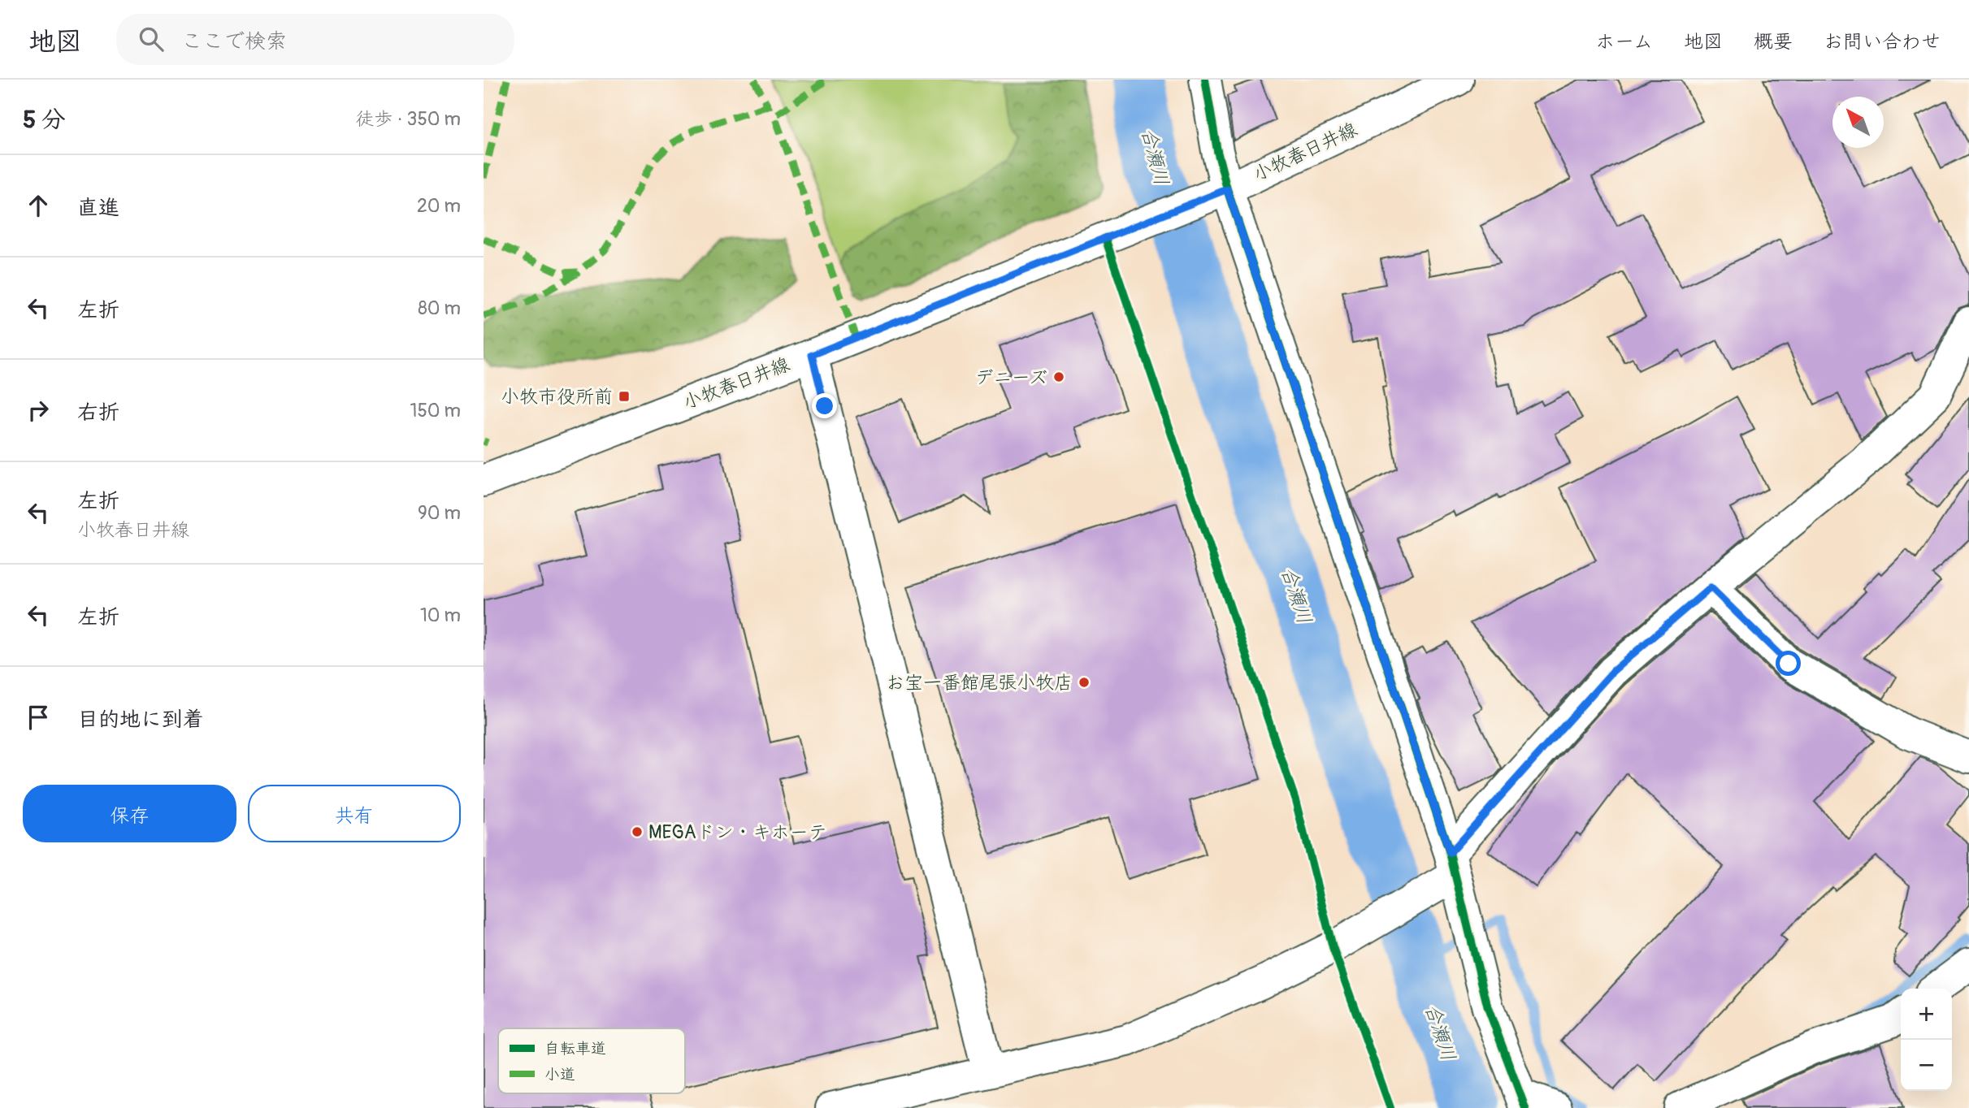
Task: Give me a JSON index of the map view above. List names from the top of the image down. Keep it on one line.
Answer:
{"streets":{"street":["小牧春日井線"]},"water":["合瀬川"],"places":{"other":["デニーズ","お宝一番館尾張小牧店","MEGAドン・キホーテ"],"transit":["小牧市役所前"]},"legend":["自転車道","小道"],"north":"top left","page":{"header":"地図","search":"ここで検索","nav":["ホーム","地図","概要","お問い合わせ"],"heading":["5 分","徒歩 · 350 m"],"list":[["直進","20 m"],["左折","80 m"],["右折","150 m"],["左折","小牧春日井線","90 m"],["左折","10 m"],"目的地に到着"],"buttons":["保存","共有"],"map_buttons":["+","−"]}}
